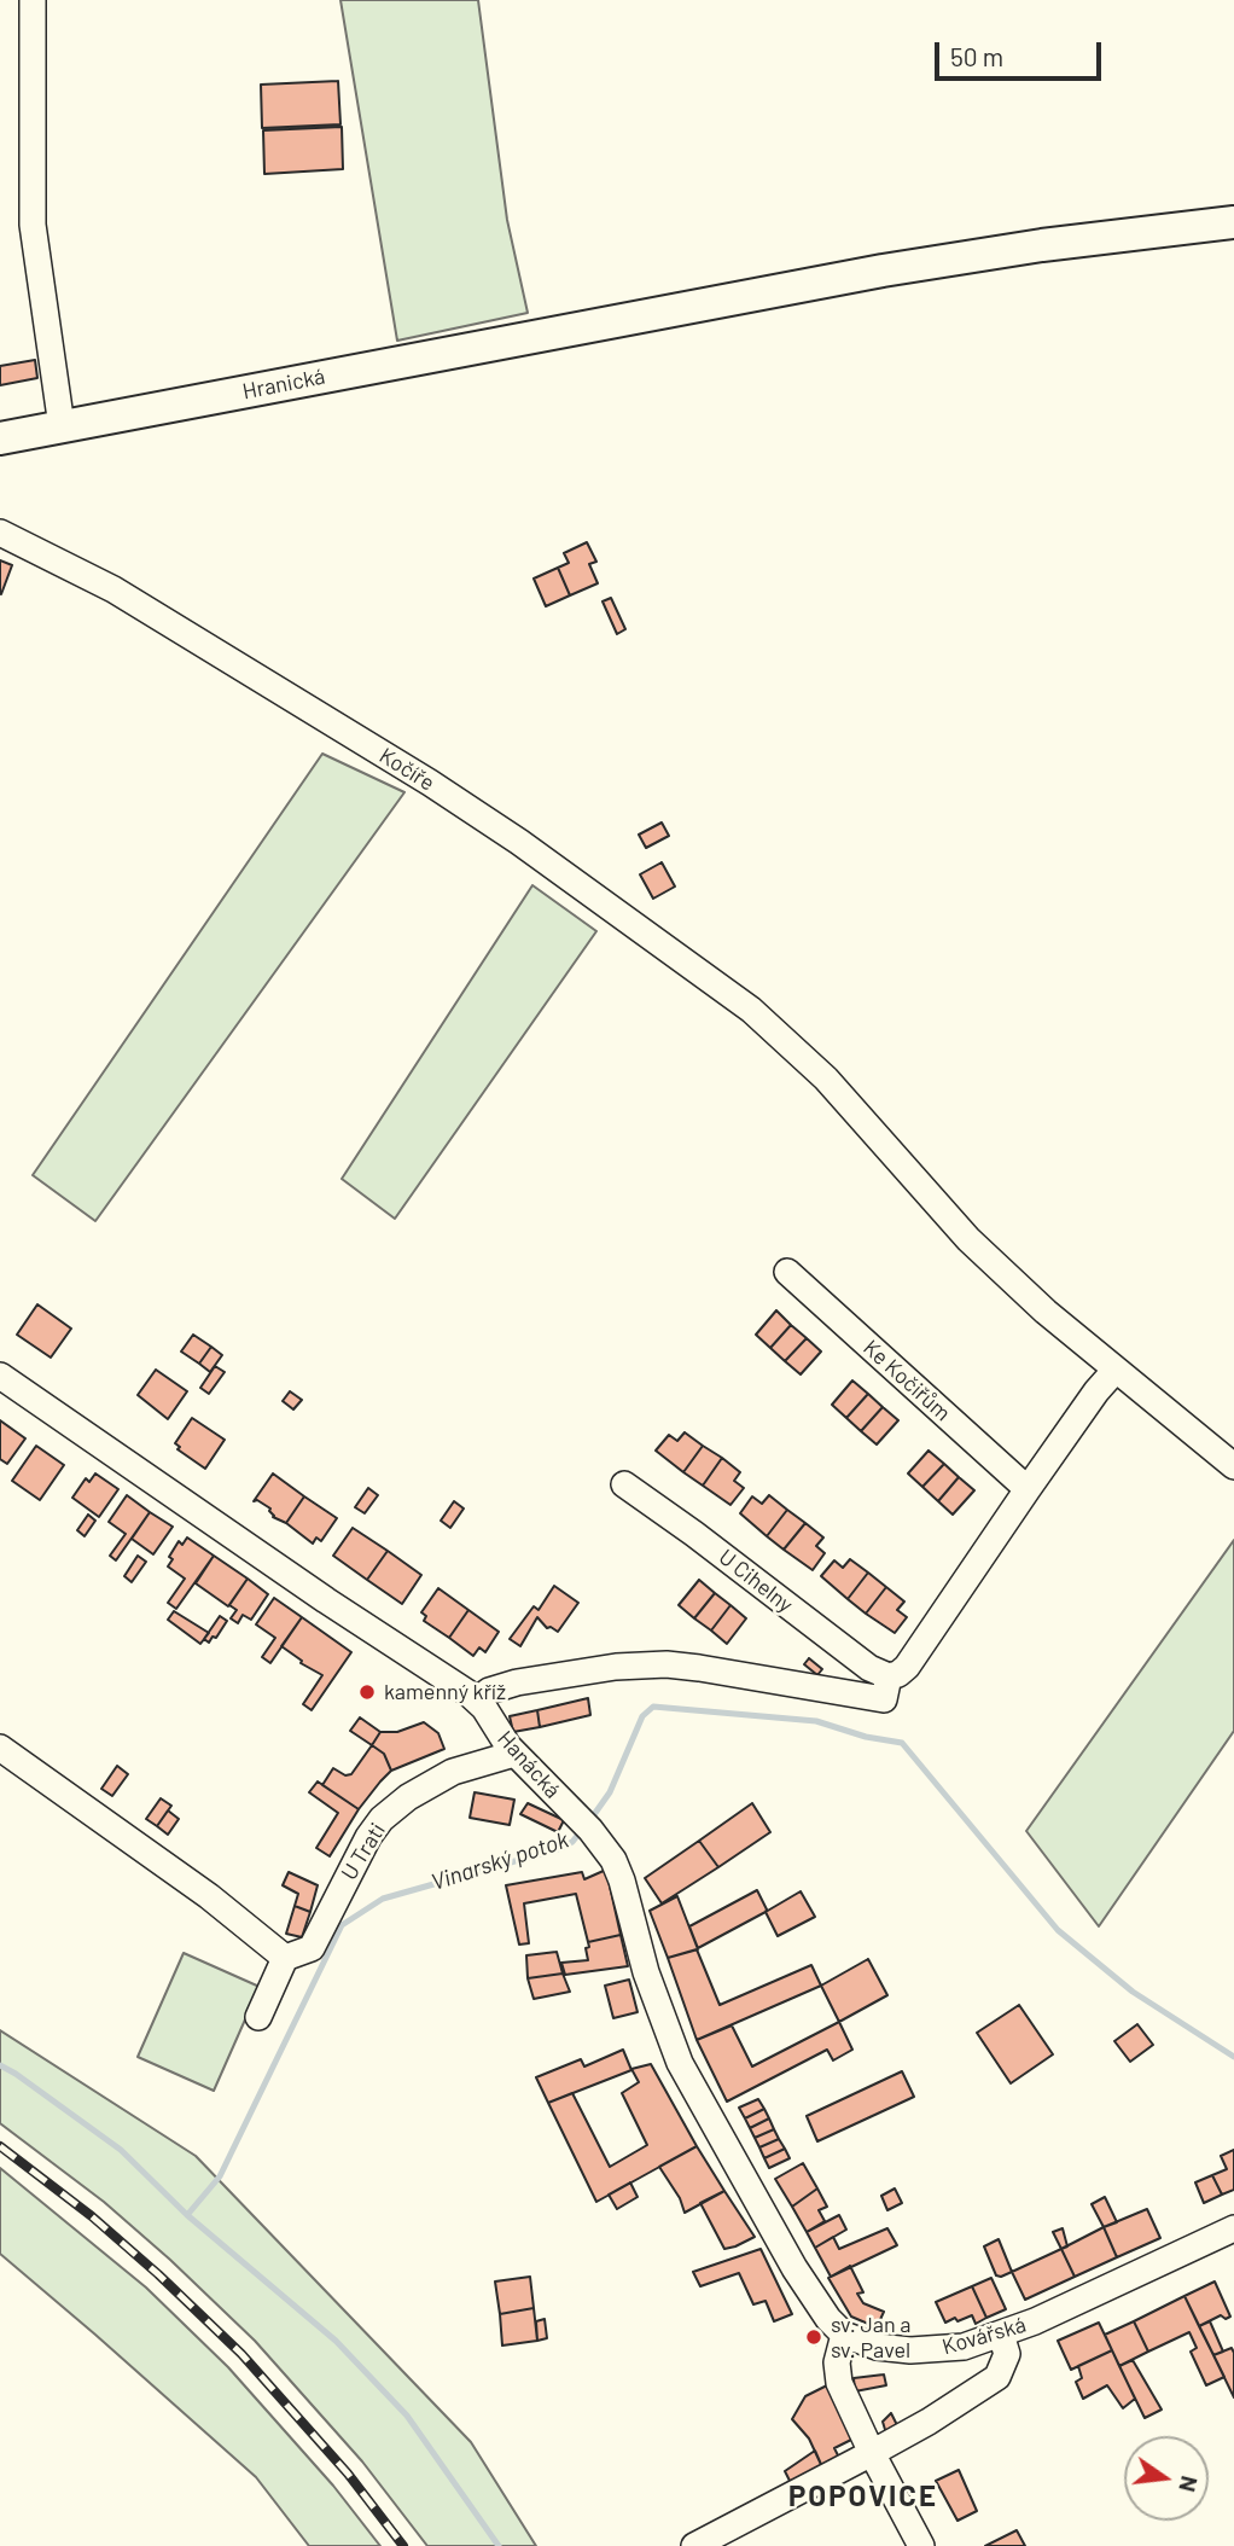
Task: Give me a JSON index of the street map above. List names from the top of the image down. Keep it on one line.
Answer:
{"streets":{"main road":["Hranická"],"street":["Kočíře","Ke Kočiřům","U Cihelny","Hanácká","U Trati","Kovářská"]},"crossings":[["Hanácká","U Trati"],["Hanácká","Kovářská"]],"districts":["POPOVICE"],"water":["Vinarský potok"],"places":["kamenný kříž","sv. Jan a sv. Pavel"],"scale_bar":"50 m","north":"right"}
